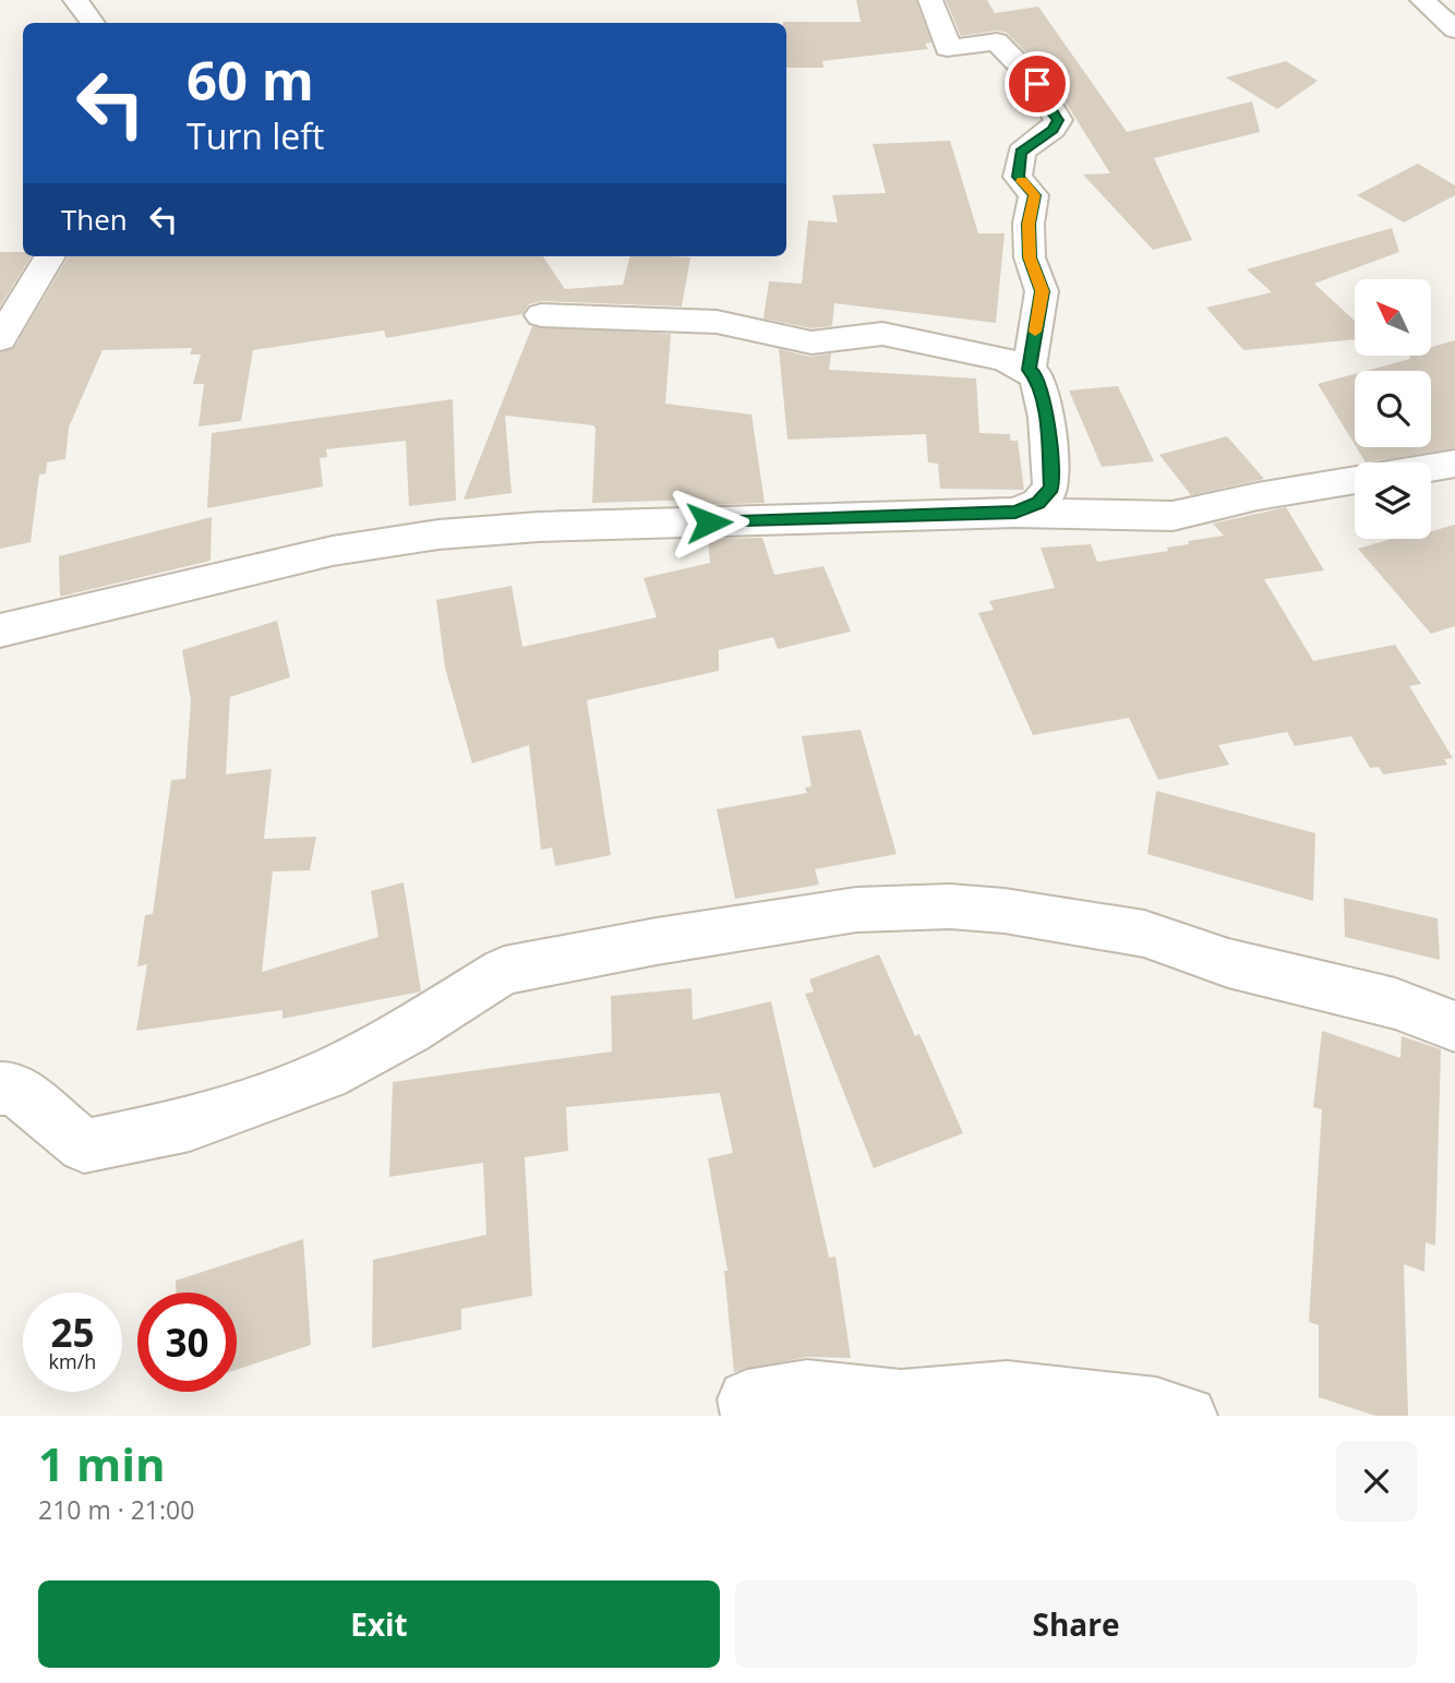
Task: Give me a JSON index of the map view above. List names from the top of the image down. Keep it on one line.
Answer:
{"north":"top left","page":{"turn":["60 m","Turn left"],"then":"Then","speed":"25 km/h","limit":"30","heading":["1 min","210 m · 21:00"],"buttons":["Exit","Share"]}}
